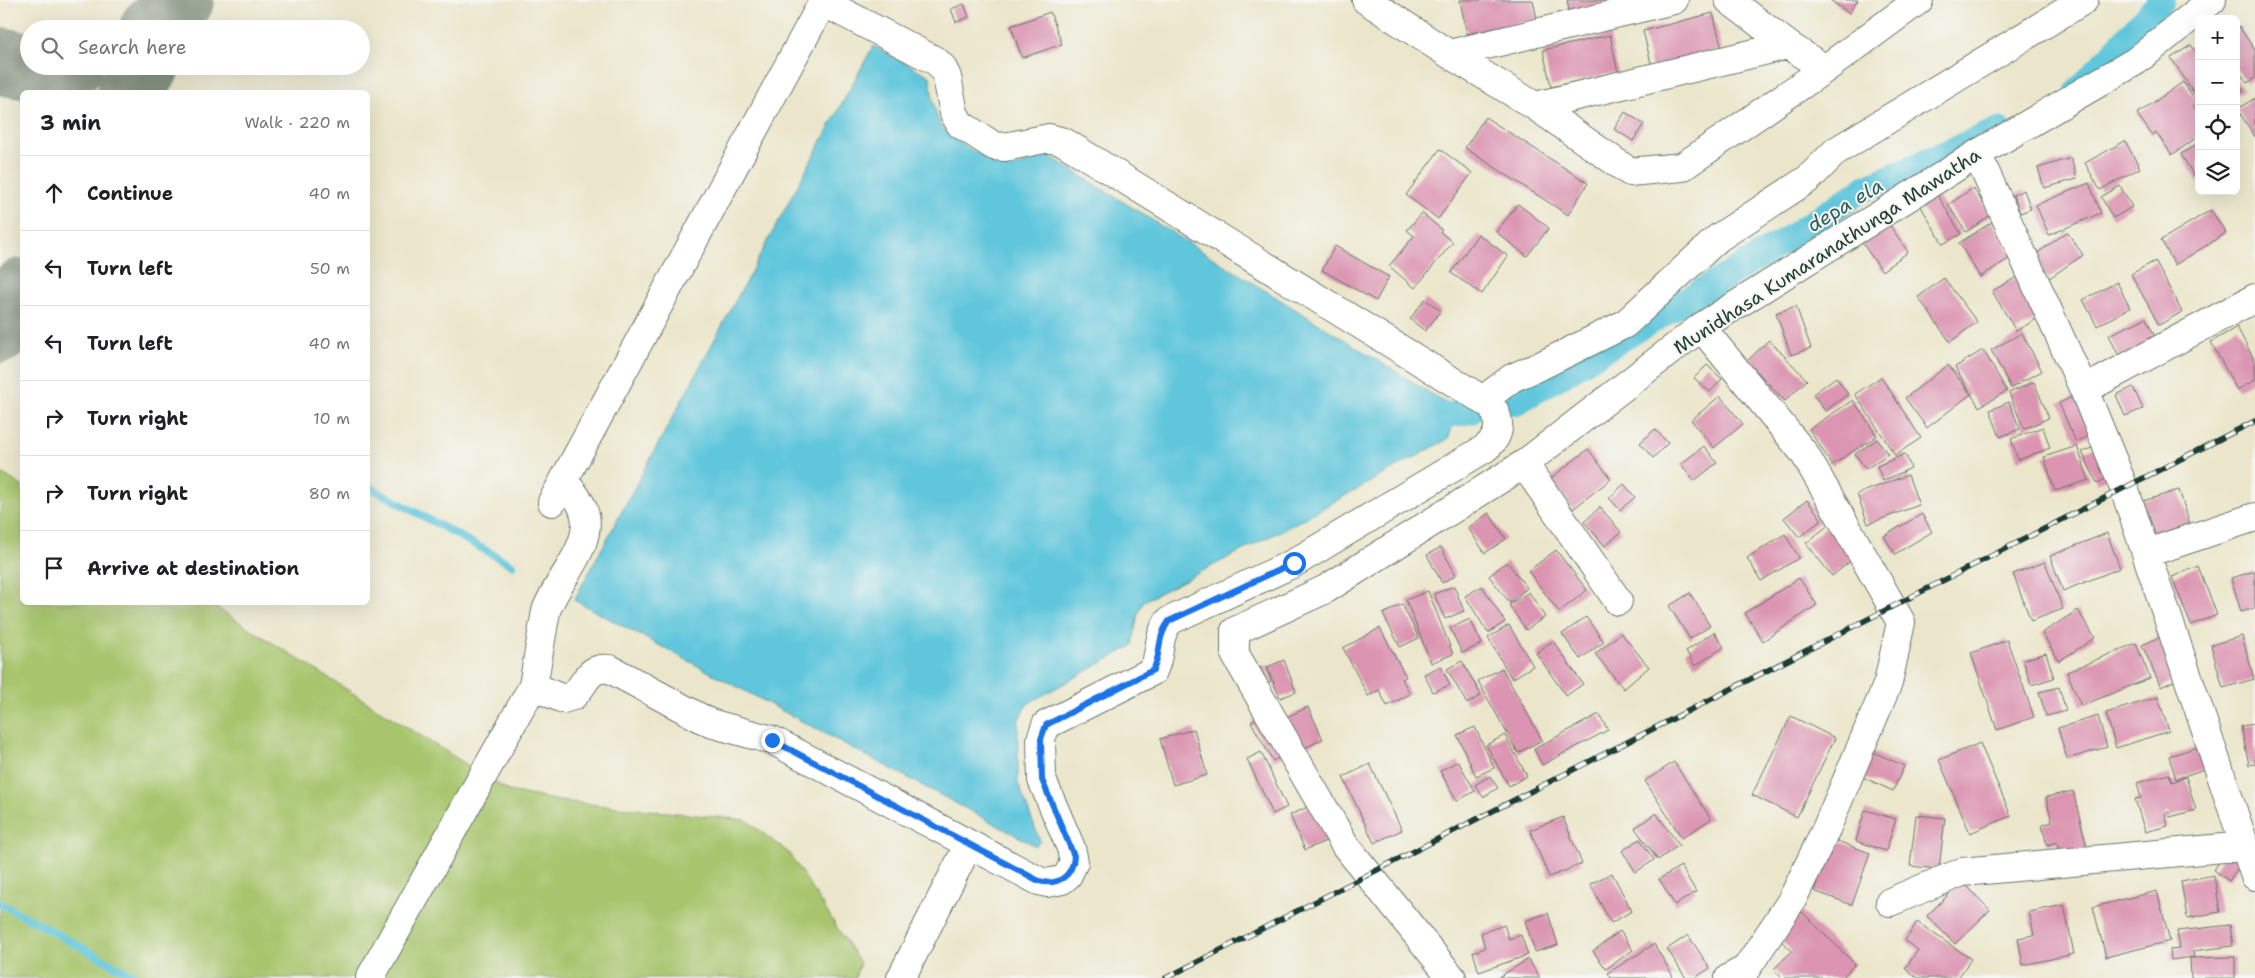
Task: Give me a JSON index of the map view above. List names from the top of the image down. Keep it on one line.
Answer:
{"streets":{"street":["Munidhasa Kumaranathunga Mawatha"]},"water":["depa ela"],"page":{"map_buttons":["+","−"],"search":"Search here","heading":["3 min","Walk · 220 m"],"list":[["Continue","40 m"],["Turn left","50 m"],["Turn left","40 m"],["Turn right","10 m"],["Turn right","80 m"],"Arrive at destination"]}}
